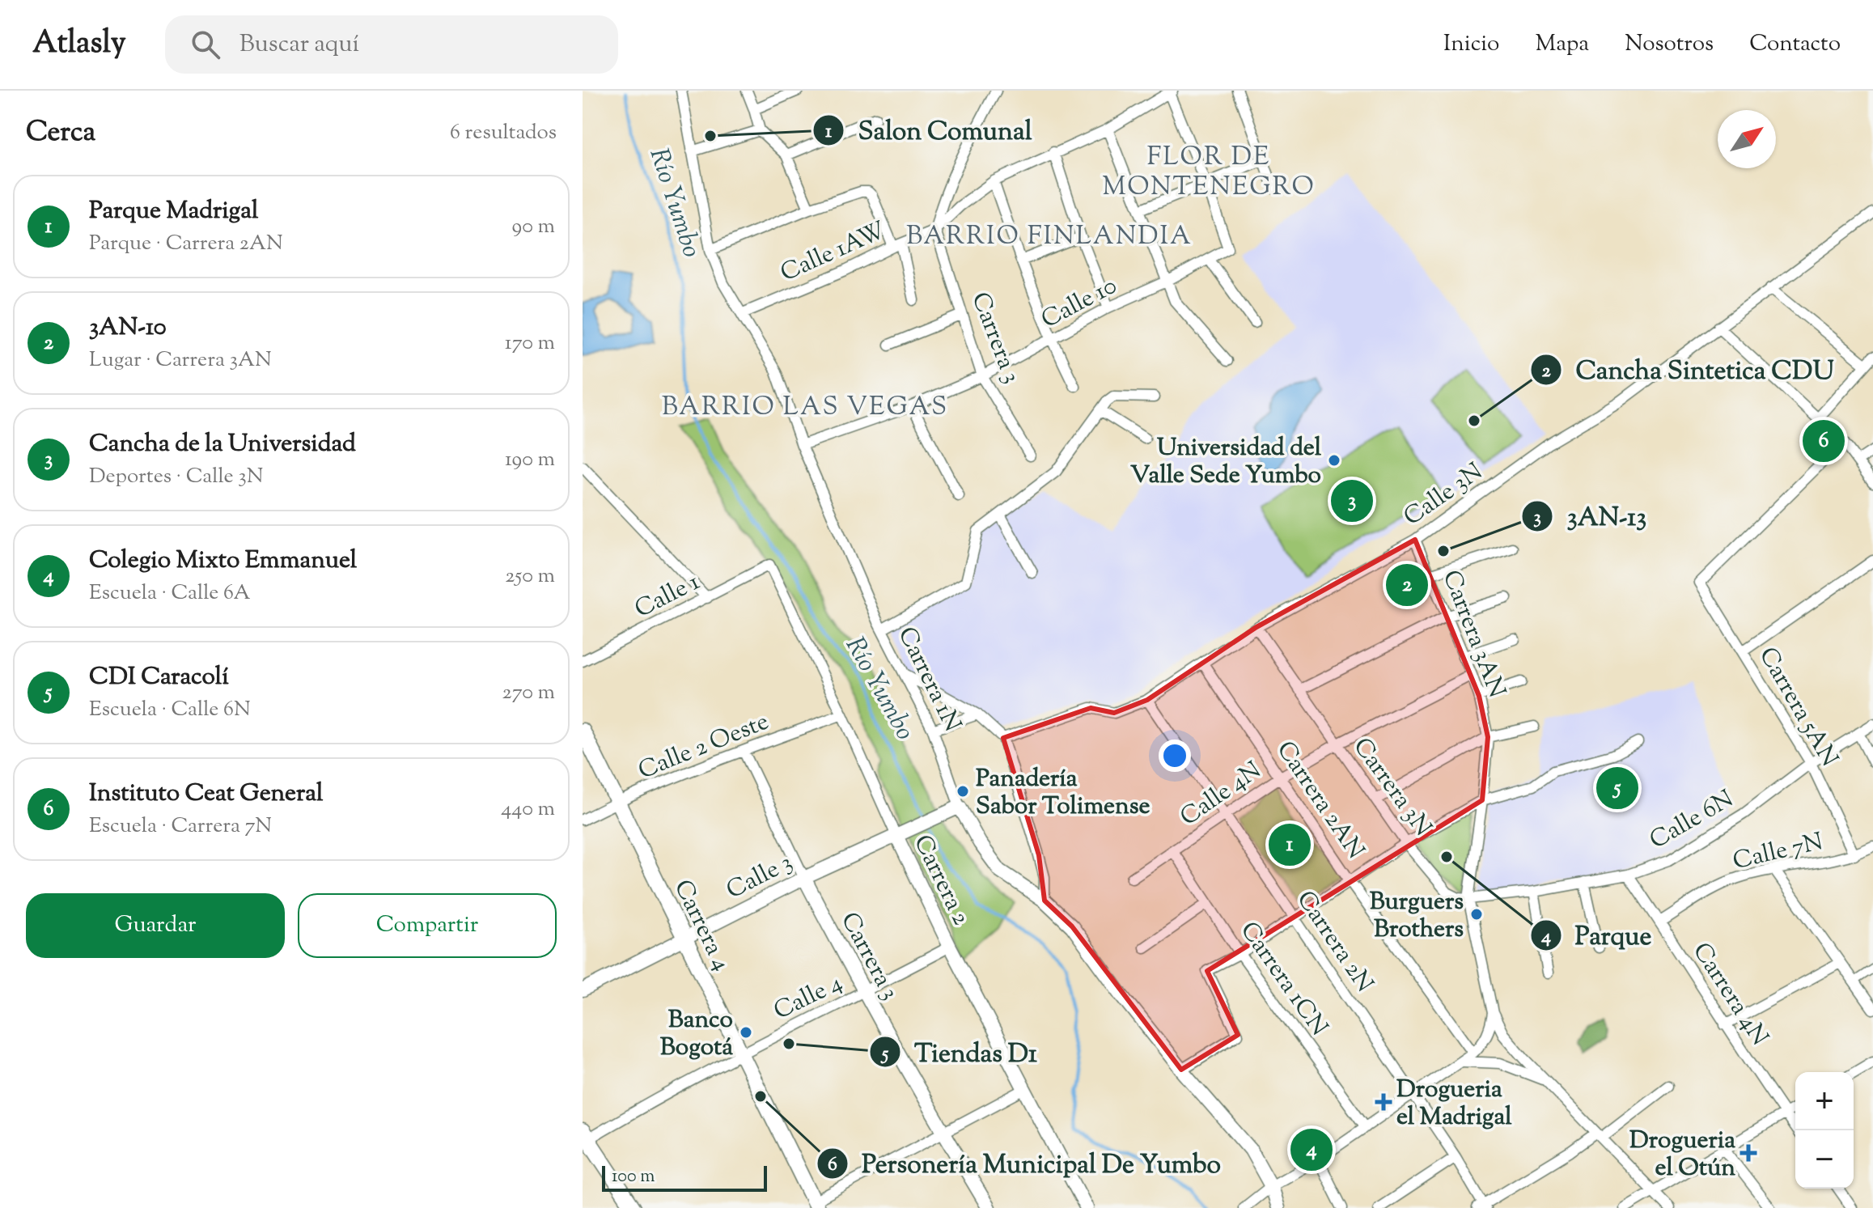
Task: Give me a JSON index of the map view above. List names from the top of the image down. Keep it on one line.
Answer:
{"streets":{"main road":["Carrera 4"],"street":["Calle 1AW","Calle 10","Carrera 3","Calle 3N","Calle 1","Carrera 3AN","Carrera 1N","Carrera 5AN","Calle 2 Oeste","Carrera 3N","Calle 4N","Carrera 2AN","Calle 6N","Calle 7N","Calle 3","Carrera 2","Carrera 2N","Carrera 1CN","Carrera 4N","Calle 4"]},"crossings":[["Calle 1AW","Carrera 3"],["Calle 1AW","Carrera 1N"],["Calle 10","Carrera 3"],["Calle 10","Carrera 1N"],["Carrera 3","Calle 2 Oeste"],["Carrera 3","Calle 3"],["Carrera 3","Calle 4"],["Calle 3N","Carrera 3AN"],["Calle 3N","Carrera 3N"],["Calle 3N","Carrera 2AN"],["Calle 3N","Carrera 2N"],["Calle 1","Carrera 2"],["Carrera 3AN","Carrera 3N"],["Carrera 3AN","Calle 4N"],["Carrera 3AN","Calle 6N"],["Carrera 1N","Calle 3"],["Carrera 5AN","Calle 6N"],["Carrera 5AN","Calle 7N"],["Calle 2 Oeste","Carrera 2"],["Calle 2 Oeste","Carrera 4"],["Carrera 3N","Calle 4N"],["Carrera 3N","Calle 6N"],["Calle 4N","Carrera 2AN"],["Calle 4N","Carrera 2N"],["Calle 4N","Carrera 1CN"],["Calle 6N","Carrera 4N"],["Calle 7N","Carrera 4N"],["Calle 3","Carrera 2"],["Calle 3","Carrera 4"],["Carrera 2","Calle 4"],["Carrera 4","Calle 4"]],"districts":["FLOR DE MONTENEGRO","BARRIO FINLANDIA","BARRIO LAS VEGAS"],"water":["Río Yumbo"],"places":{"other":["Salon Comunal","Cancha Sintetica CDU","Universidad del Valle Sede Yumbo","3AN-13","Panadería Sabor Tolimense","Parque","Burguers Brothers","Banco Bogotá","Tiendas D1","Personería Municipal De Yumbo"],"health":["Drogueria el Madrigal","Drogueria el Otún"]},"scale_bar":"100 m","north":"top right","page":{"header":"Atlasly","search":"Buscar aquí","nav":["Inicio","Mapa","Nosotros","Contacto"],"heading":["Cerca","6 resultados"],"list":[{"mark":"1","name":"Parque Madrigal","note":"Parque · Carrera 2AN","value":"90 m"},{"mark":"2","name":"3AN-10","note":"Lugar · Carrera 3AN","value":"170 m"},{"mark":"3","name":"Cancha de la Universidad","note":"Deportes · Calle 3N","value":"190 m"},{"mark":"4","name":"Colegio Mixto Emmanuel","note":"Escuela · Calle 6A","value":"250 m"},{"mark":"5","name":"CDI Caracolí","note":"Escuela · Calle 6N","value":"270 m"},{"mark":"6","name":"Instituto Ceat General","note":"Escuela · Carrera 7N","value":"440 m"}],"pins":["6","3","2","5","1","4"],"buttons":["Guardar","Compartir"],"map_buttons":["+","−"],"scale":"100 m"}}
